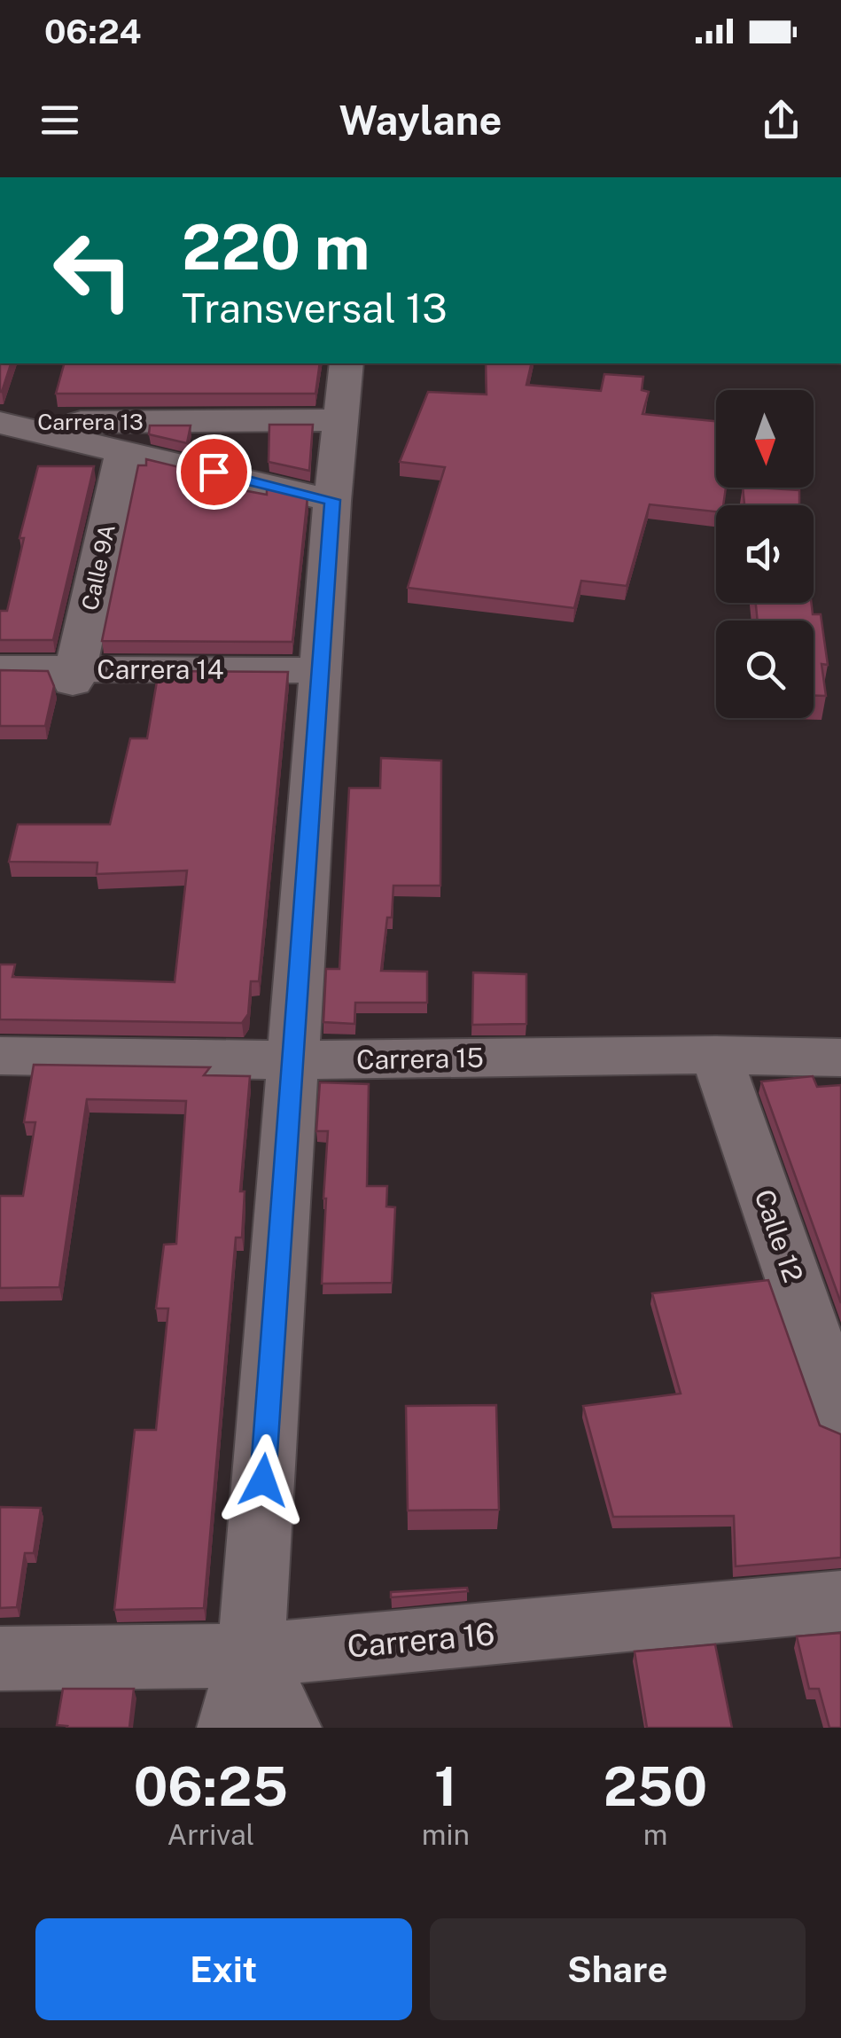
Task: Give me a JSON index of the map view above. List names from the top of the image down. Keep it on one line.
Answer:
{"streets":{"street":["Carrera 13","Calle 9A","Carrera 14","Carrera 15","Calle 12","Carrera 16"]},"crossings":[["Calle 9A","Carrera 14"],["Carrera 15","Calle 12"]],"north":"bottom","page":{"status":"06:24","header":"Waylane","turn":["220 m","Transversal 13"],"eta":["06:25","Arrival","1","min","250","m"],"buttons":["Exit","Share"]}}
